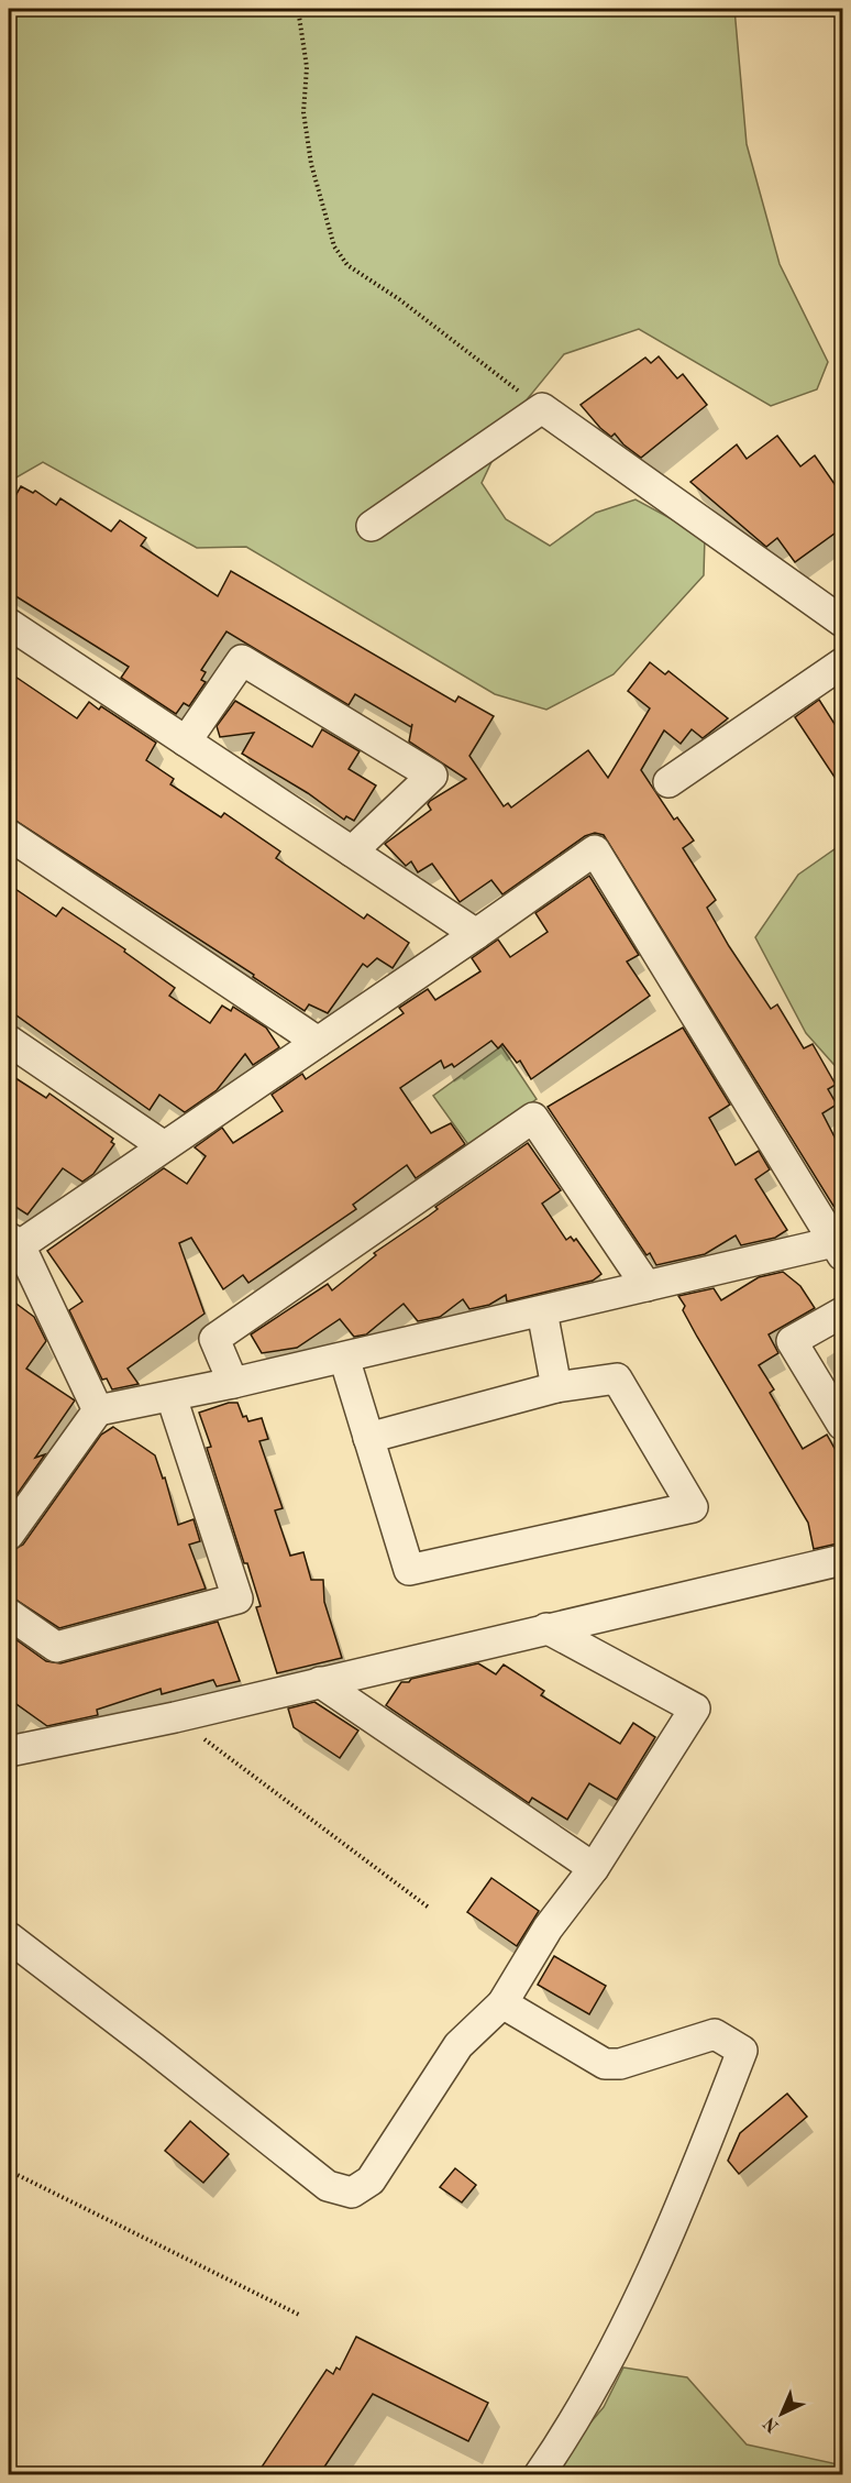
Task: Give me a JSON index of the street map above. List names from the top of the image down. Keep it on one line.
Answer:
{"north":"bottom left"}
